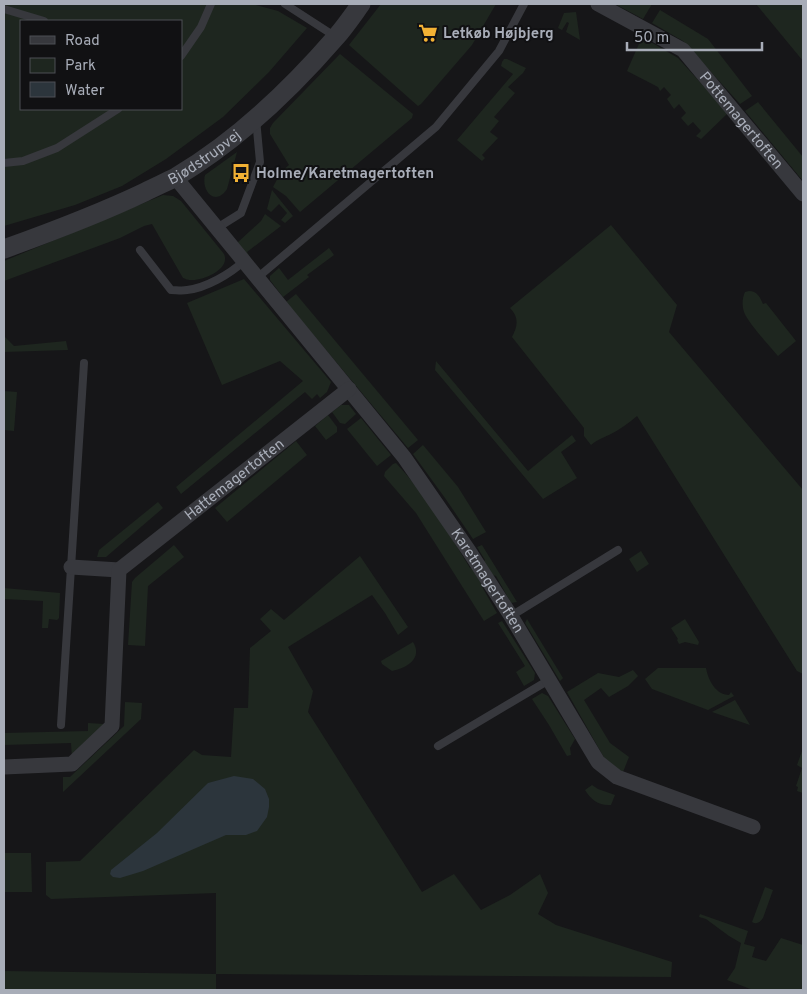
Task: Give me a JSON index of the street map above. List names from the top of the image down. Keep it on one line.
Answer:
{"streets":{"street":["Pottemagertoften","Bjødstrupvej","Hattemagertoften","Karetmagertoften"]},"crossings":[["Bjødstrupvej","Karetmagertoften"],["Hattemagertoften","Karetmagertoften"]],"places":{"supermarket":["Letkøb Højbjerg"],"bus stop":["Holme/Karetmagertoften"]},"legend":["Road","Park","Water"],"scale_bar":"50 m"}
